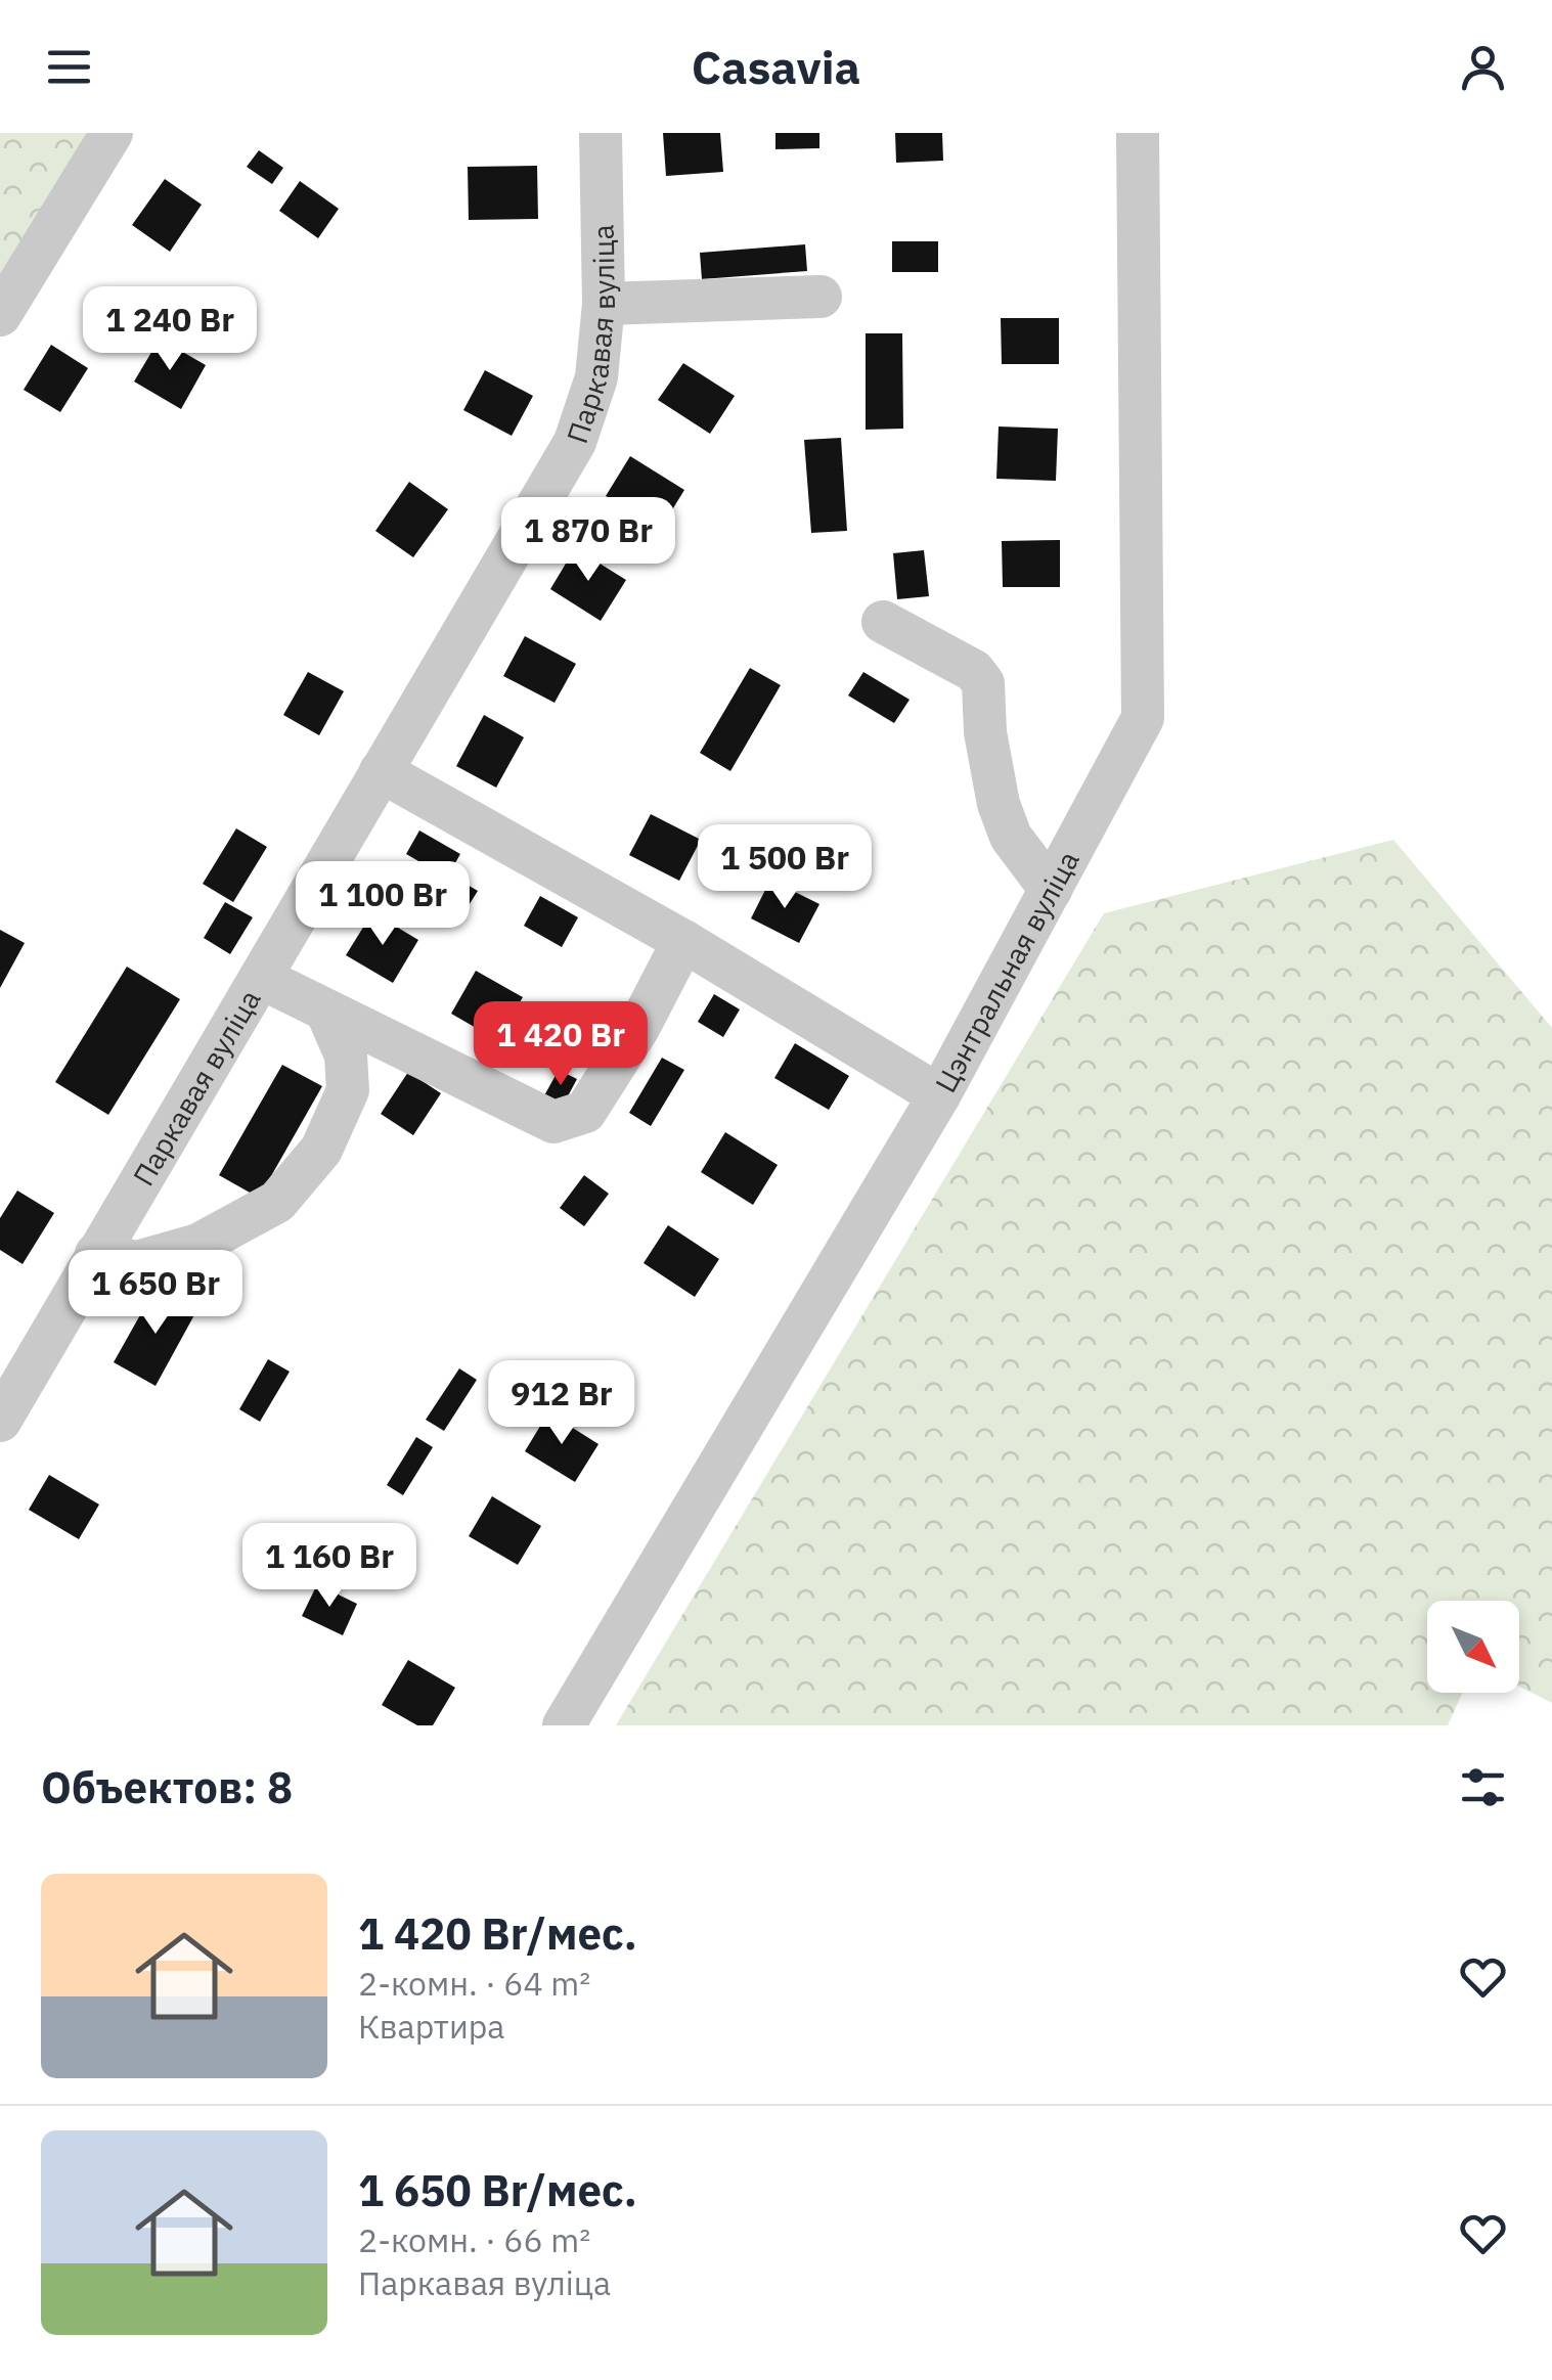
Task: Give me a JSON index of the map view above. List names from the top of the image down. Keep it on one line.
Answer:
{"streets":{"street":["Паркавая вуліца","Цэнтральная вуліца"]},"north":"bottom right","page":{"header":"Casavia","price":["1 240 Br","1 870 Br","1 500 Br","1 100 Br","1 420 Br","1 650 Br","912 Br","1 160 Br"],"heading":"Объектов: 8","list":[{"name":"1 420 Br/мес.","note":"2-комн. · 64 m² · Квартира"},{"name":"1 650 Br/мес.","note":"2-комн. · 66 m² · Паркавая вуліца"}]}}
